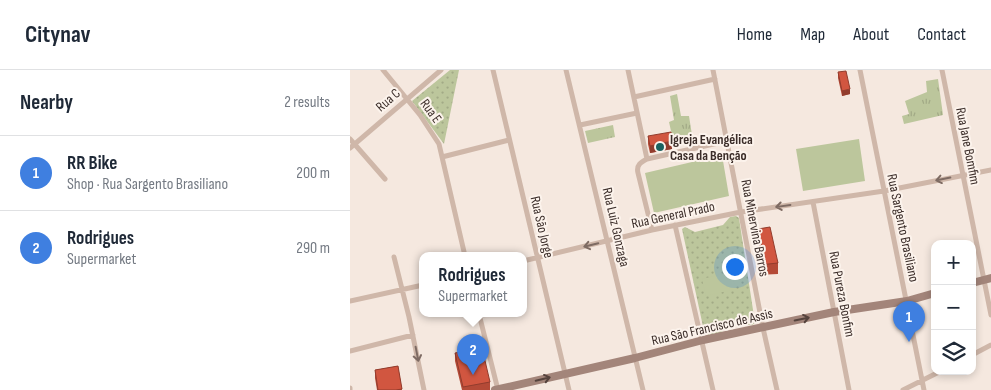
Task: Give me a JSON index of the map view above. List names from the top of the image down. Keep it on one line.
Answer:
{"streets":{"street":["Rua C","Rua E","Rua Jane Bomfim","Rua General Prado","Rua São Jorge","Rua Luiz Gonzaga","Rua Minervina Barros","Rua Sargento Brasiliano","Rua Pureza Bonfim","Rua São Francisco de Assis"]},"crossings":[["Rua C","Rua E"],["Rua Jane Bomfim","Rua General Prado"],["Rua General Prado","Rua São Jorge"],["Rua General Prado","Rua Luiz Gonzaga"],["Rua General Prado","Rua Minervina Barros"],["Rua General Prado","Rua Sargento Brasiliano"],["Rua General Prado","Rua Pureza Bonfim"],["Rua São Jorge","Rua São Francisco de Assis"],["Rua Luiz Gonzaga","Rua São Francisco de Assis"],["Rua Minervina Barros","Rua São Francisco de Assis"],["Rua Sargento Brasiliano","Rua São Francisco de Assis"],["Rua Pureza Bonfim","Rua São Francisco de Assis"]],"one_way":["Rua General Prado"],"places":["Igreja Evangélica Casa da Benção"],"page":{"header":"Citynav","nav":["Home","Map","About","Contact"],"heading":["Nearby","2 results"],"list":[{"mark":"1","name":"RR Bike","note":"Shop · Rua Sargento Brasiliano","value":"200 m"},{"mark":"2","name":"Rodrigues","note":"Supermarket","value":"290 m"}],"map_buttons":["+","−"],"popup":["Rodrigues","Supermarket"],"pins":["1","2"]}}
